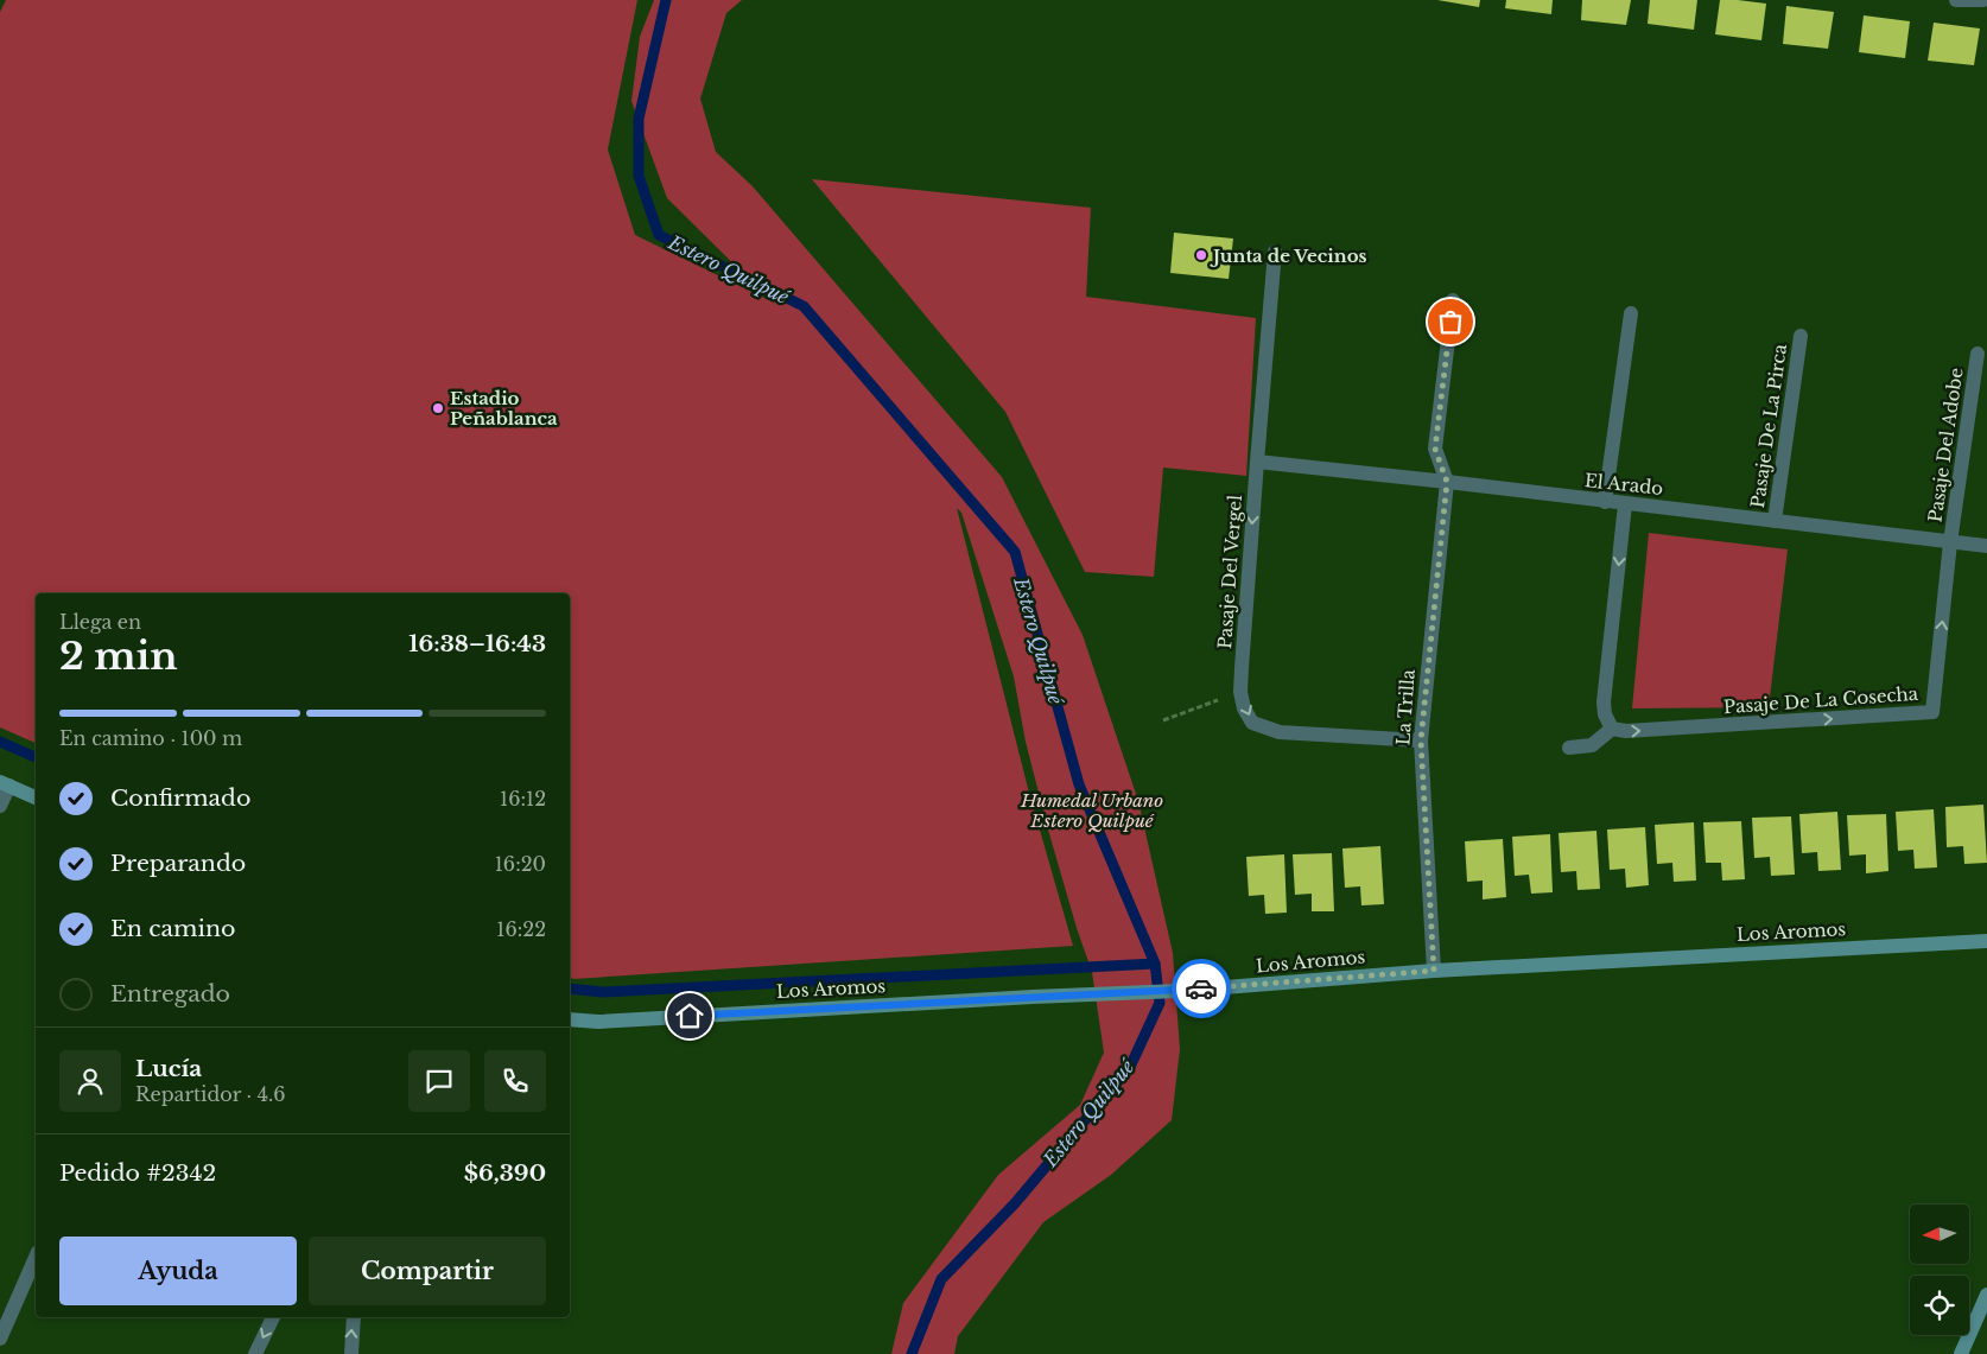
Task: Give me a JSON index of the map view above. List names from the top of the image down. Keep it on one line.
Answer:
{"streets":{"street":["Pasaje De La Pirca","Pasaje Del Adobe","El Arado","Pasaje Del Vergel","Pasaje De La Cosecha","La Trilla","Los Aromos"]},"crossings":[["Pasaje De La Pirca","El Arado"],["Pasaje Del Adobe","El Arado"],["Pasaje Del Adobe","Pasaje De La Cosecha"],["El Arado","Pasaje Del Vergel"],["El Arado","Pasaje De La Cosecha"],["El Arado","La Trilla"],["Pasaje Del Vergel","La Trilla"],["La Trilla","Los Aromos"]],"water":["Estero Quilpué"],"parks":["Humedal Urbano Estero Quilpué"],"places":["Junta de Vecinos","Estadio Peñablanca"],"north":"left","page":{"heading":["2 min","Llega en","16:38–16:43"],"panel":["Lucía","Repartidor · 4.6","Pedido #2342","$6,390"],"bar":"En camino · 100 m","list":[["Confirmado","16:12"],["Preparando","16:20"],["En camino","16:22"],"Entregado"],"buttons":["Ayuda","Compartir"]}}
